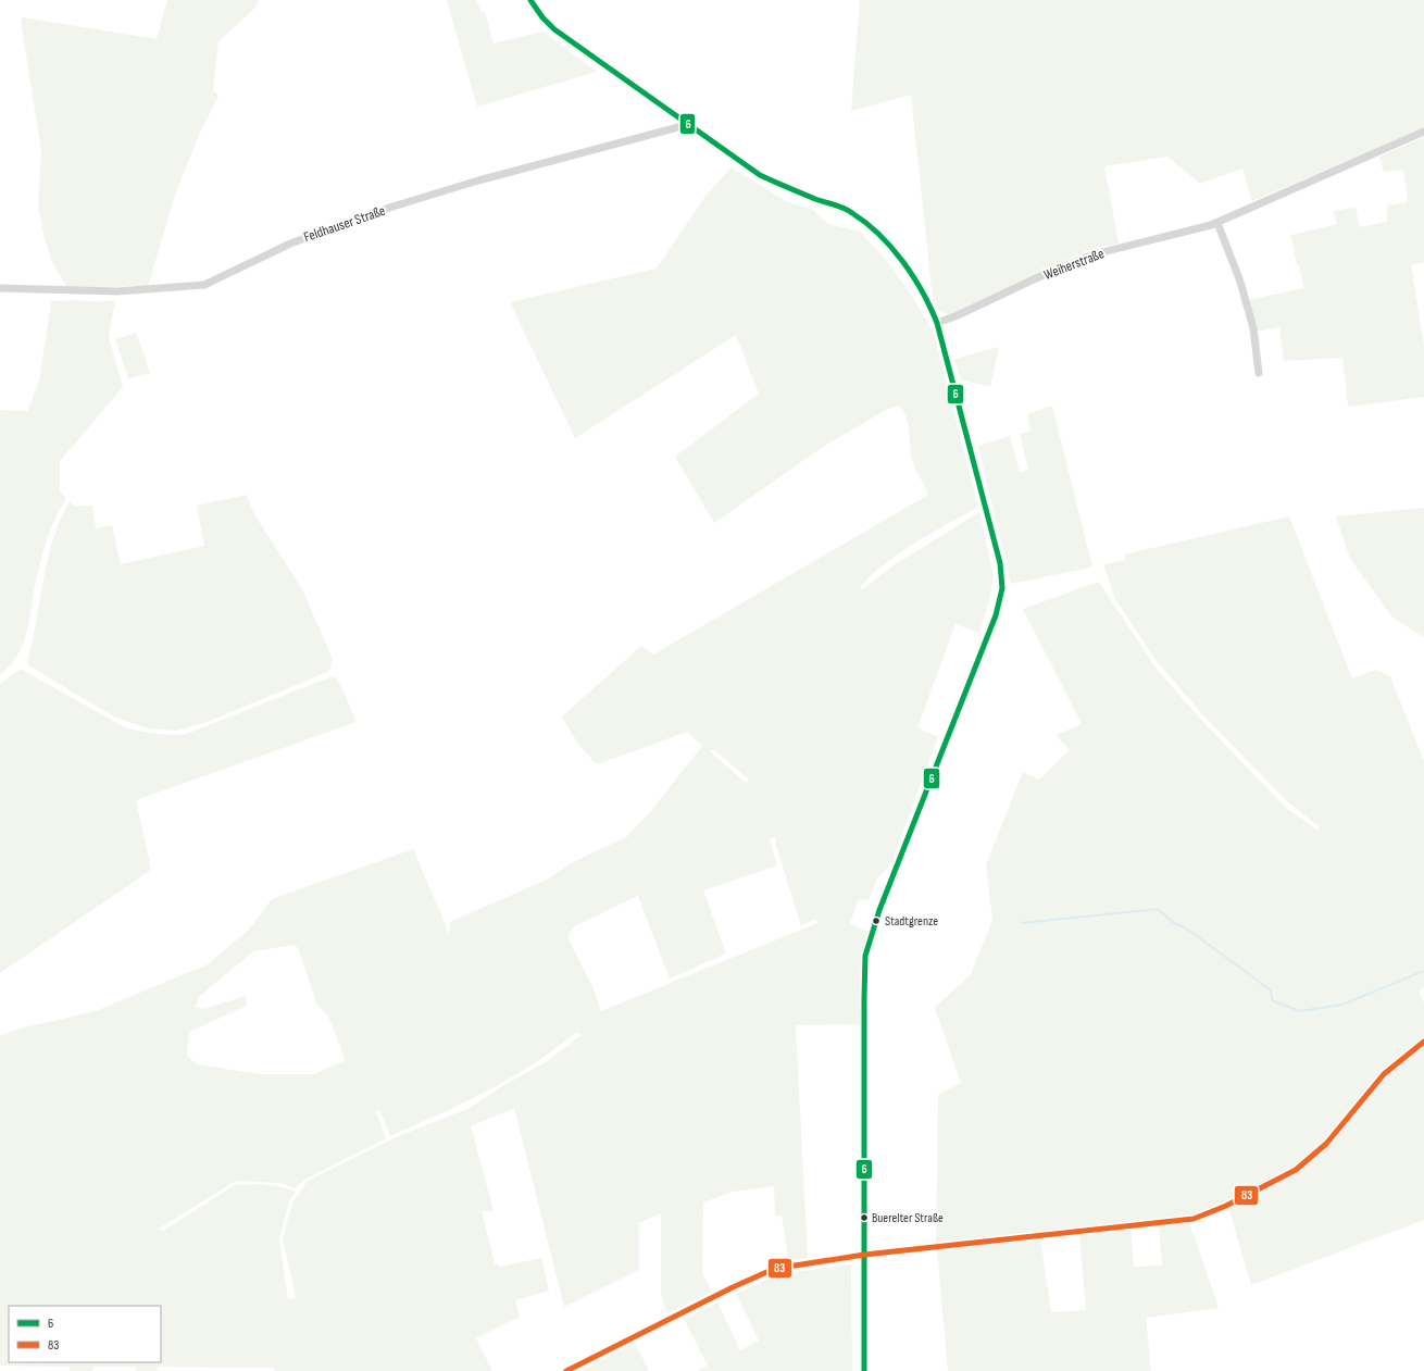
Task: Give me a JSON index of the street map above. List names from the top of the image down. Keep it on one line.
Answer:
{"streets":{"street":["Feldhauser Straße","Weiherstraße"]},"places":["Stadtgrenze","Buerelter Straße"],"lines":["transit line 6","transit line 83"],"legend":["6","83"]}
